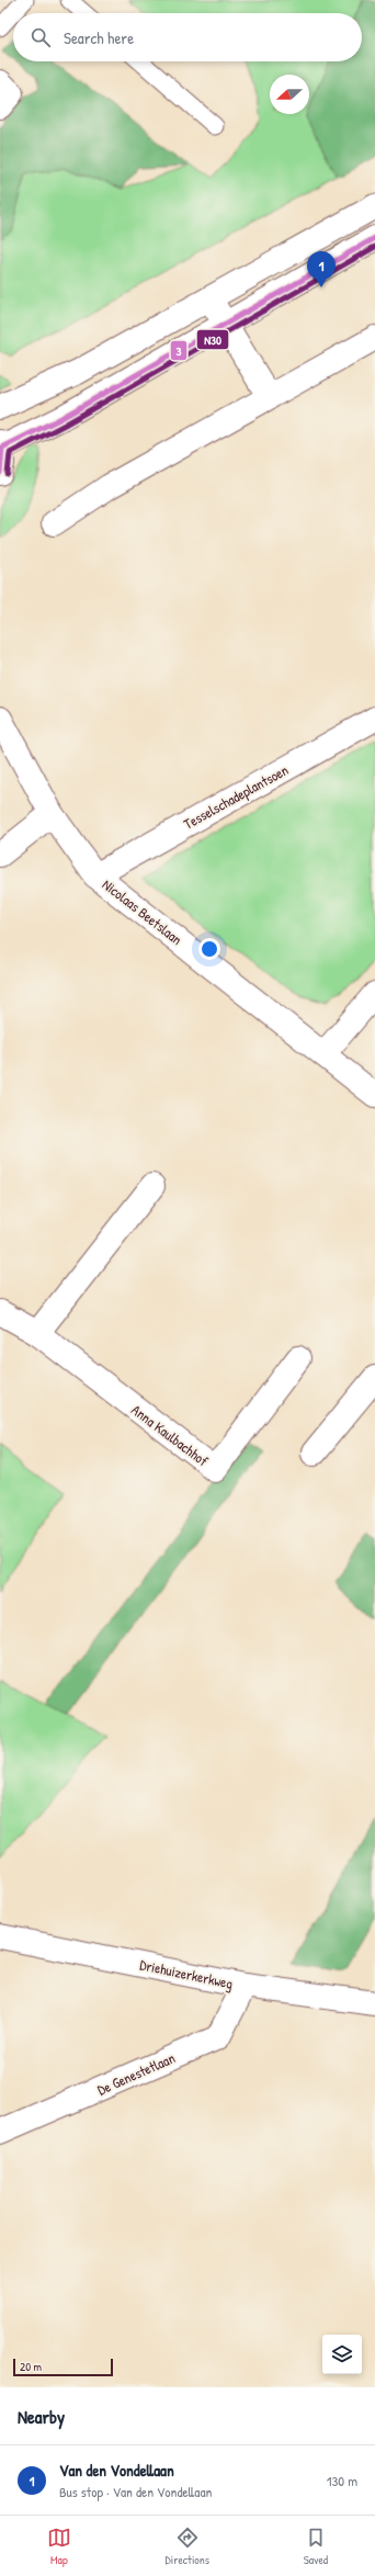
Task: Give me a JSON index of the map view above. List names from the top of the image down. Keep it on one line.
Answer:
{"streets":{"street":["Tesselschadeplantsoen","Nicolaas Beetslaan","Anna Kaulbachhof","Driehuizerkerkweg","De Genestetlaan"]},"crossings":[["Tesselschadeplantsoen","Nicolaas Beetslaan"],["Driehuizerkerkweg","De Genestetlaan"]],"lines":["transit line 3","transit line N30"],"scale_bar":"20 m","north":"left","page":{"search":"Search here","pins":"1","scale":"20 m","heading":"Nearby","list":[{"mark":"1","name":"Van den Vondellaan","note":"Bus stop · Van den Vondellaan","value":"130 m"}],"nav":["Map","Directions","Saved"]}}
